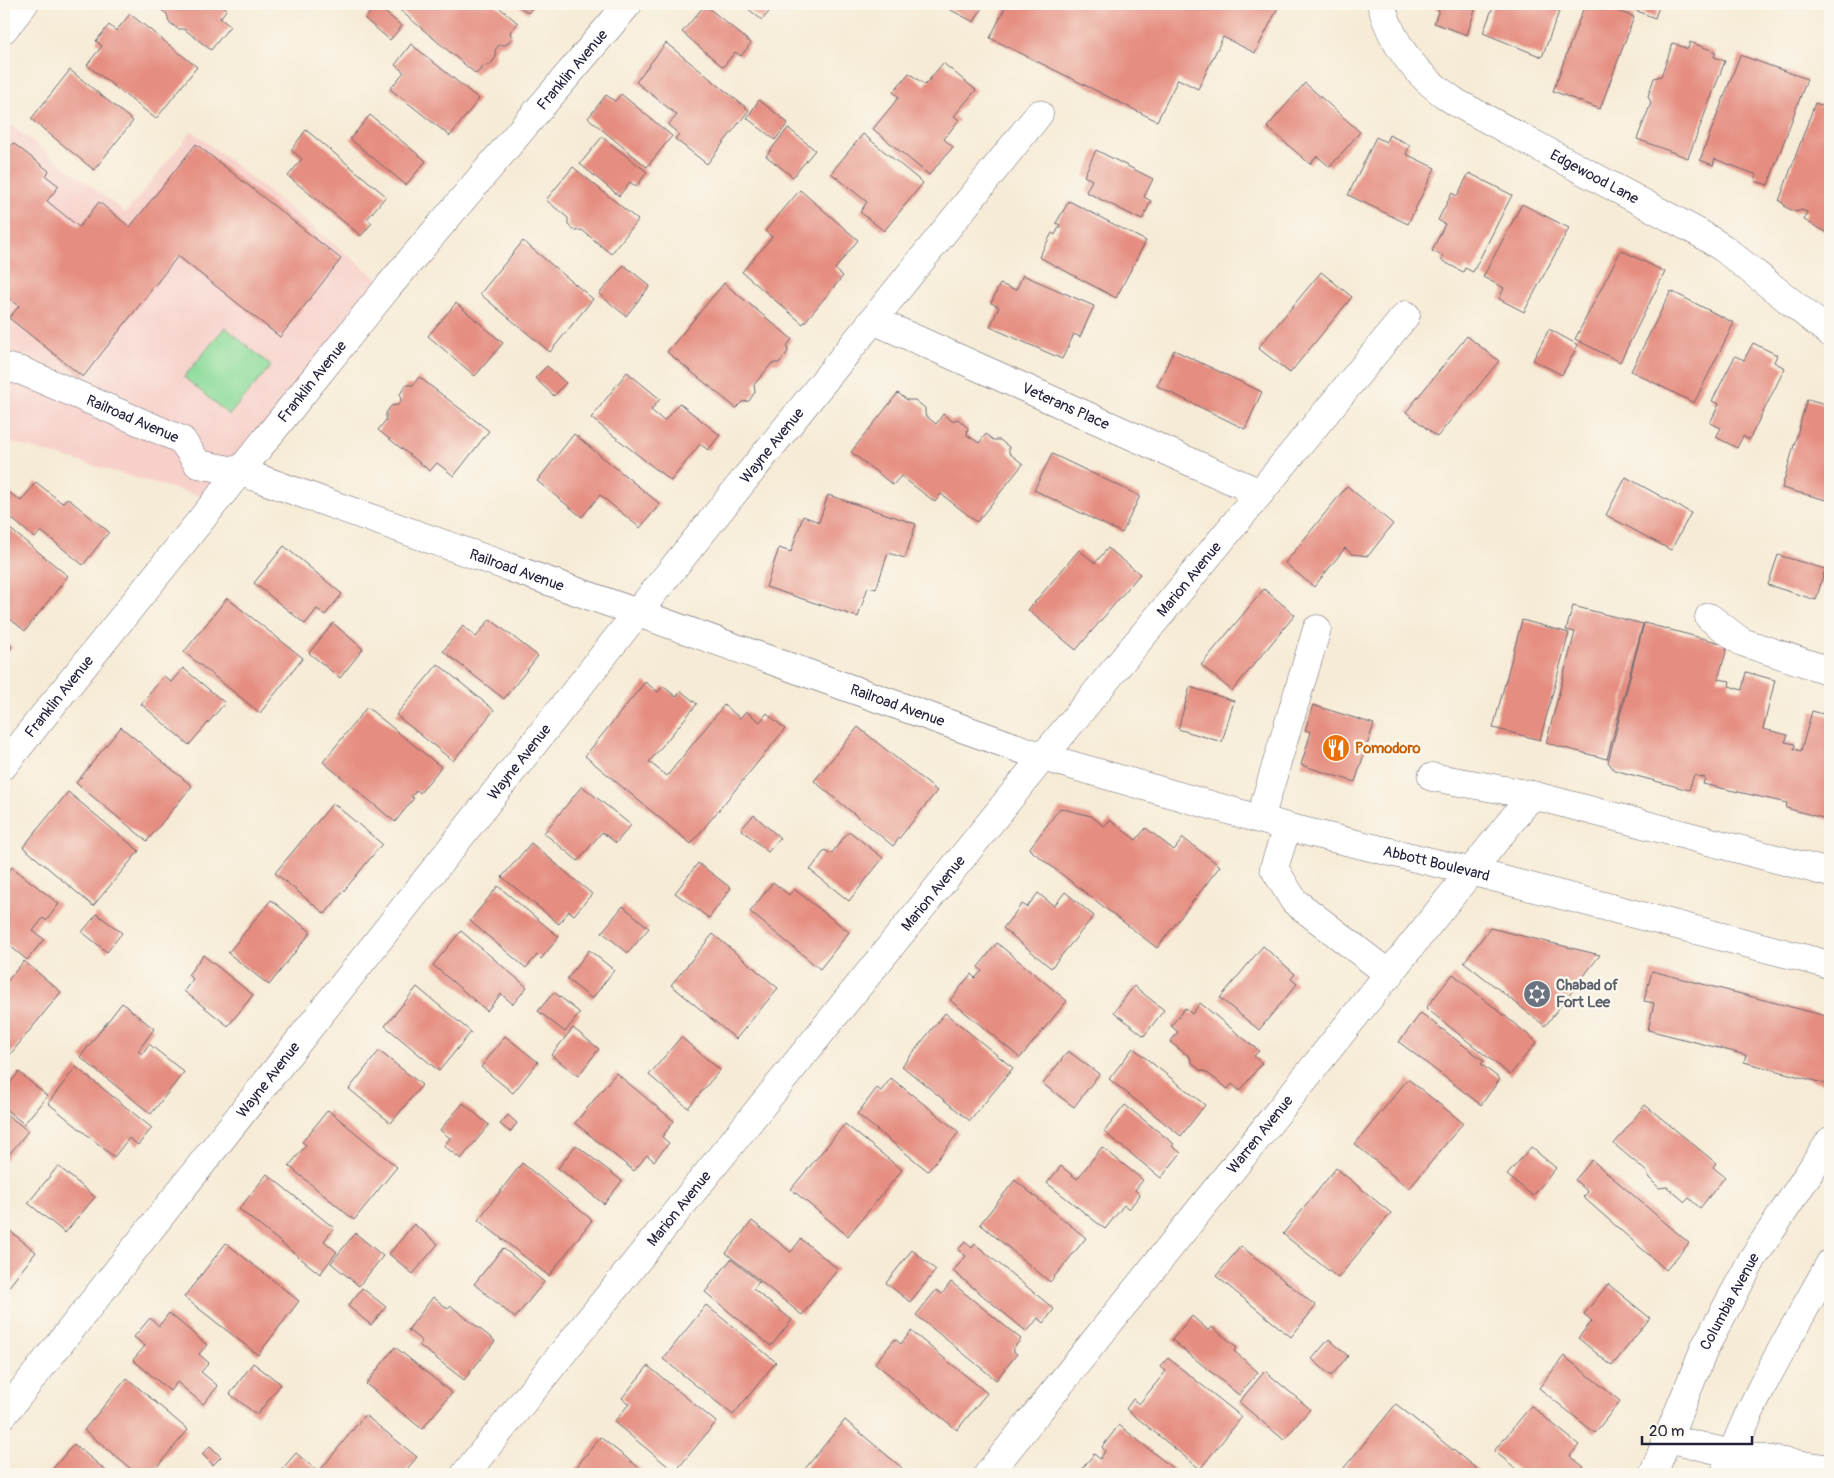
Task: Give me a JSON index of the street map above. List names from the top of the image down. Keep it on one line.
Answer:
{"streets":{"street":["Franklin Avenue","Edgewood Lane","Veterans Place","Railroad Avenue","Wayne Avenue","Marion Avenue","Abbott Boulevard","Warren Avenue","Columbia Avenue"]},"crossings":[["Franklin Avenue","Railroad Avenue"],["Veterans Place","Wayne Avenue"],["Veterans Place","Marion Avenue"],["Railroad Avenue","Wayne Avenue"],["Railroad Avenue","Marion Avenue"],["Railroad Avenue","Abbott Boulevard"],["Marion Avenue","Abbott Boulevard"],["Abbott Boulevard","Warren Avenue"]],"places":{"restaurant":["Pomodoro"],"synagogue":["Chabad of Fort Lee"]},"scale_bar":"20 m"}
